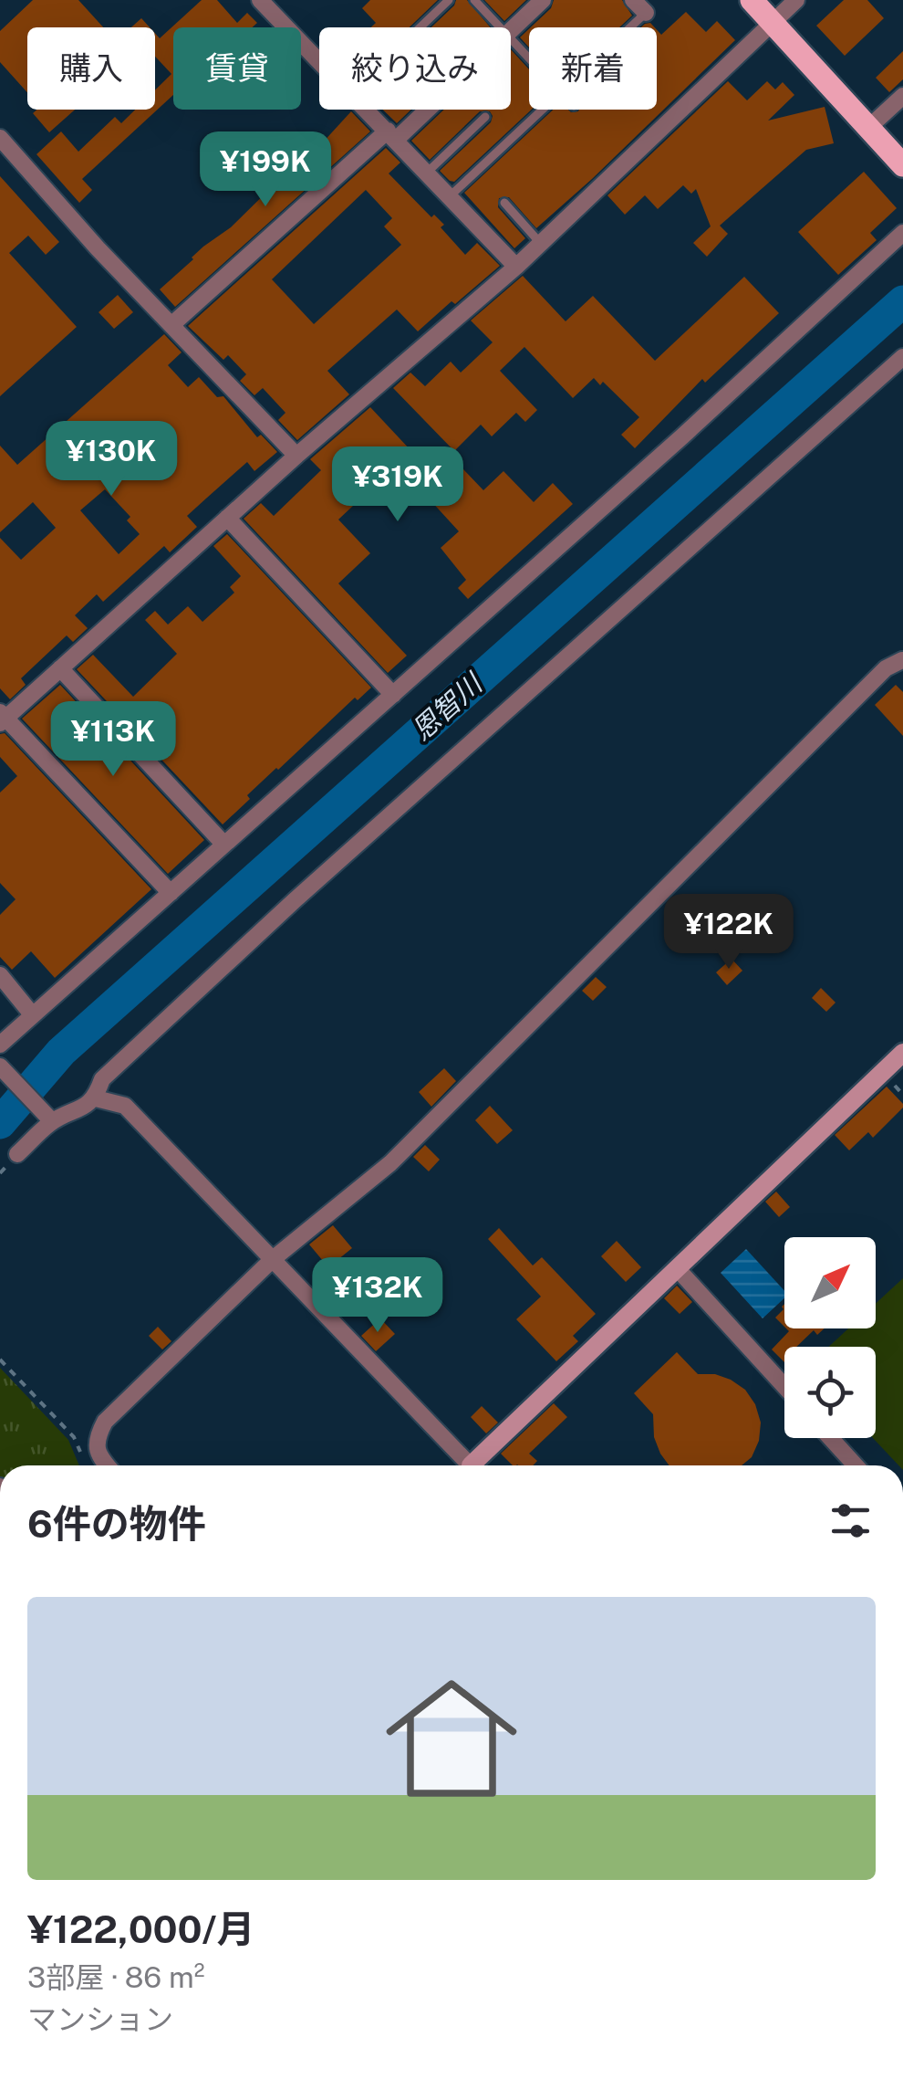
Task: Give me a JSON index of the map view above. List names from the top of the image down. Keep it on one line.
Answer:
{"water":["恩智川"],"north":"top right","page":{"chip":["購入","賃貸","絞り込み","新着"],"price":["¥199K","¥130K","¥319K","¥113K","¥122K","¥132K"],"heading":"6件の物件","list":[{"name":"¥122,000/月","note":"3部屋 · 86 m² · マンション"}]}}
